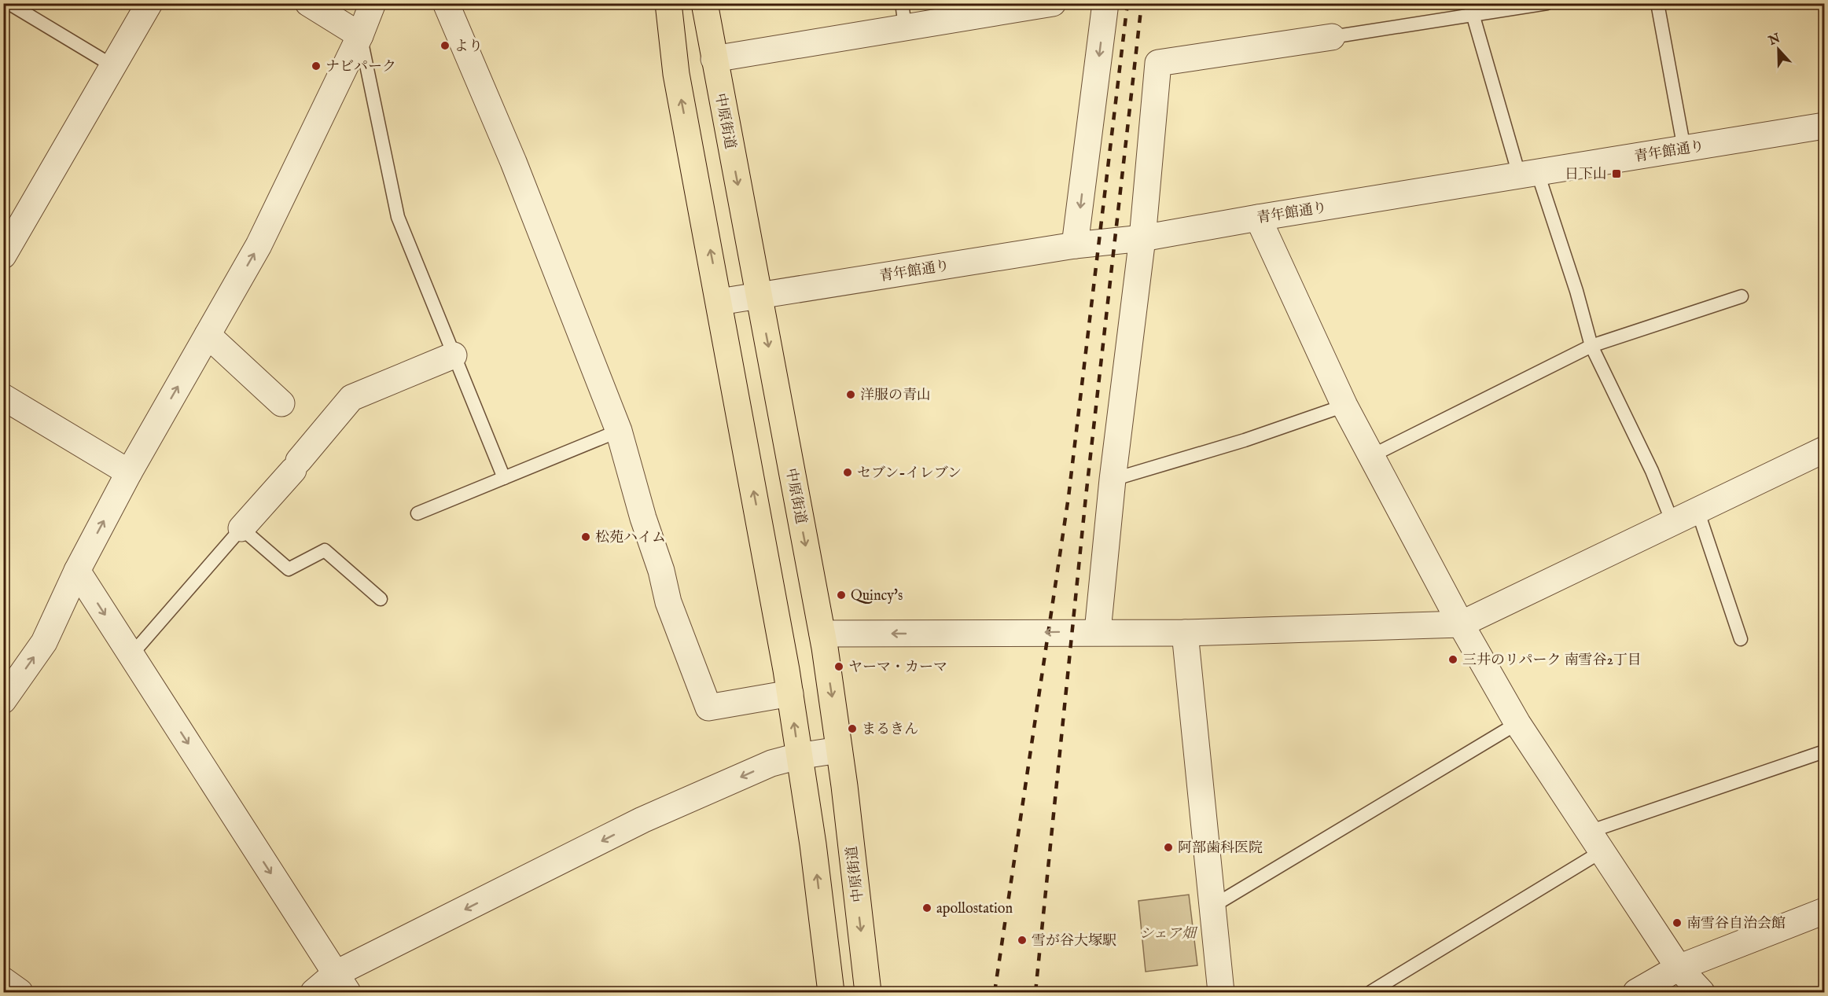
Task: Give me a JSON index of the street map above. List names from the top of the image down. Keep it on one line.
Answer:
{"streets":{"main road":["中原街道"],"street":["青年館通り"]},"crossings":[["中原街道","青年館通り"]],"parks":["シェア畑"],"places":{"other":["より","ナビパーク","洋服の青山","セブン-イレブン","松苑ハイム","Quincy's","三井のリパーク 南雪谷2丁目","ヤーマ・カーマ","まるきん","阿部歯科医院","apollostation","南雪谷自治会館","雪が谷大塚駅"],"transit":["日下山"]},"north":"top"}
